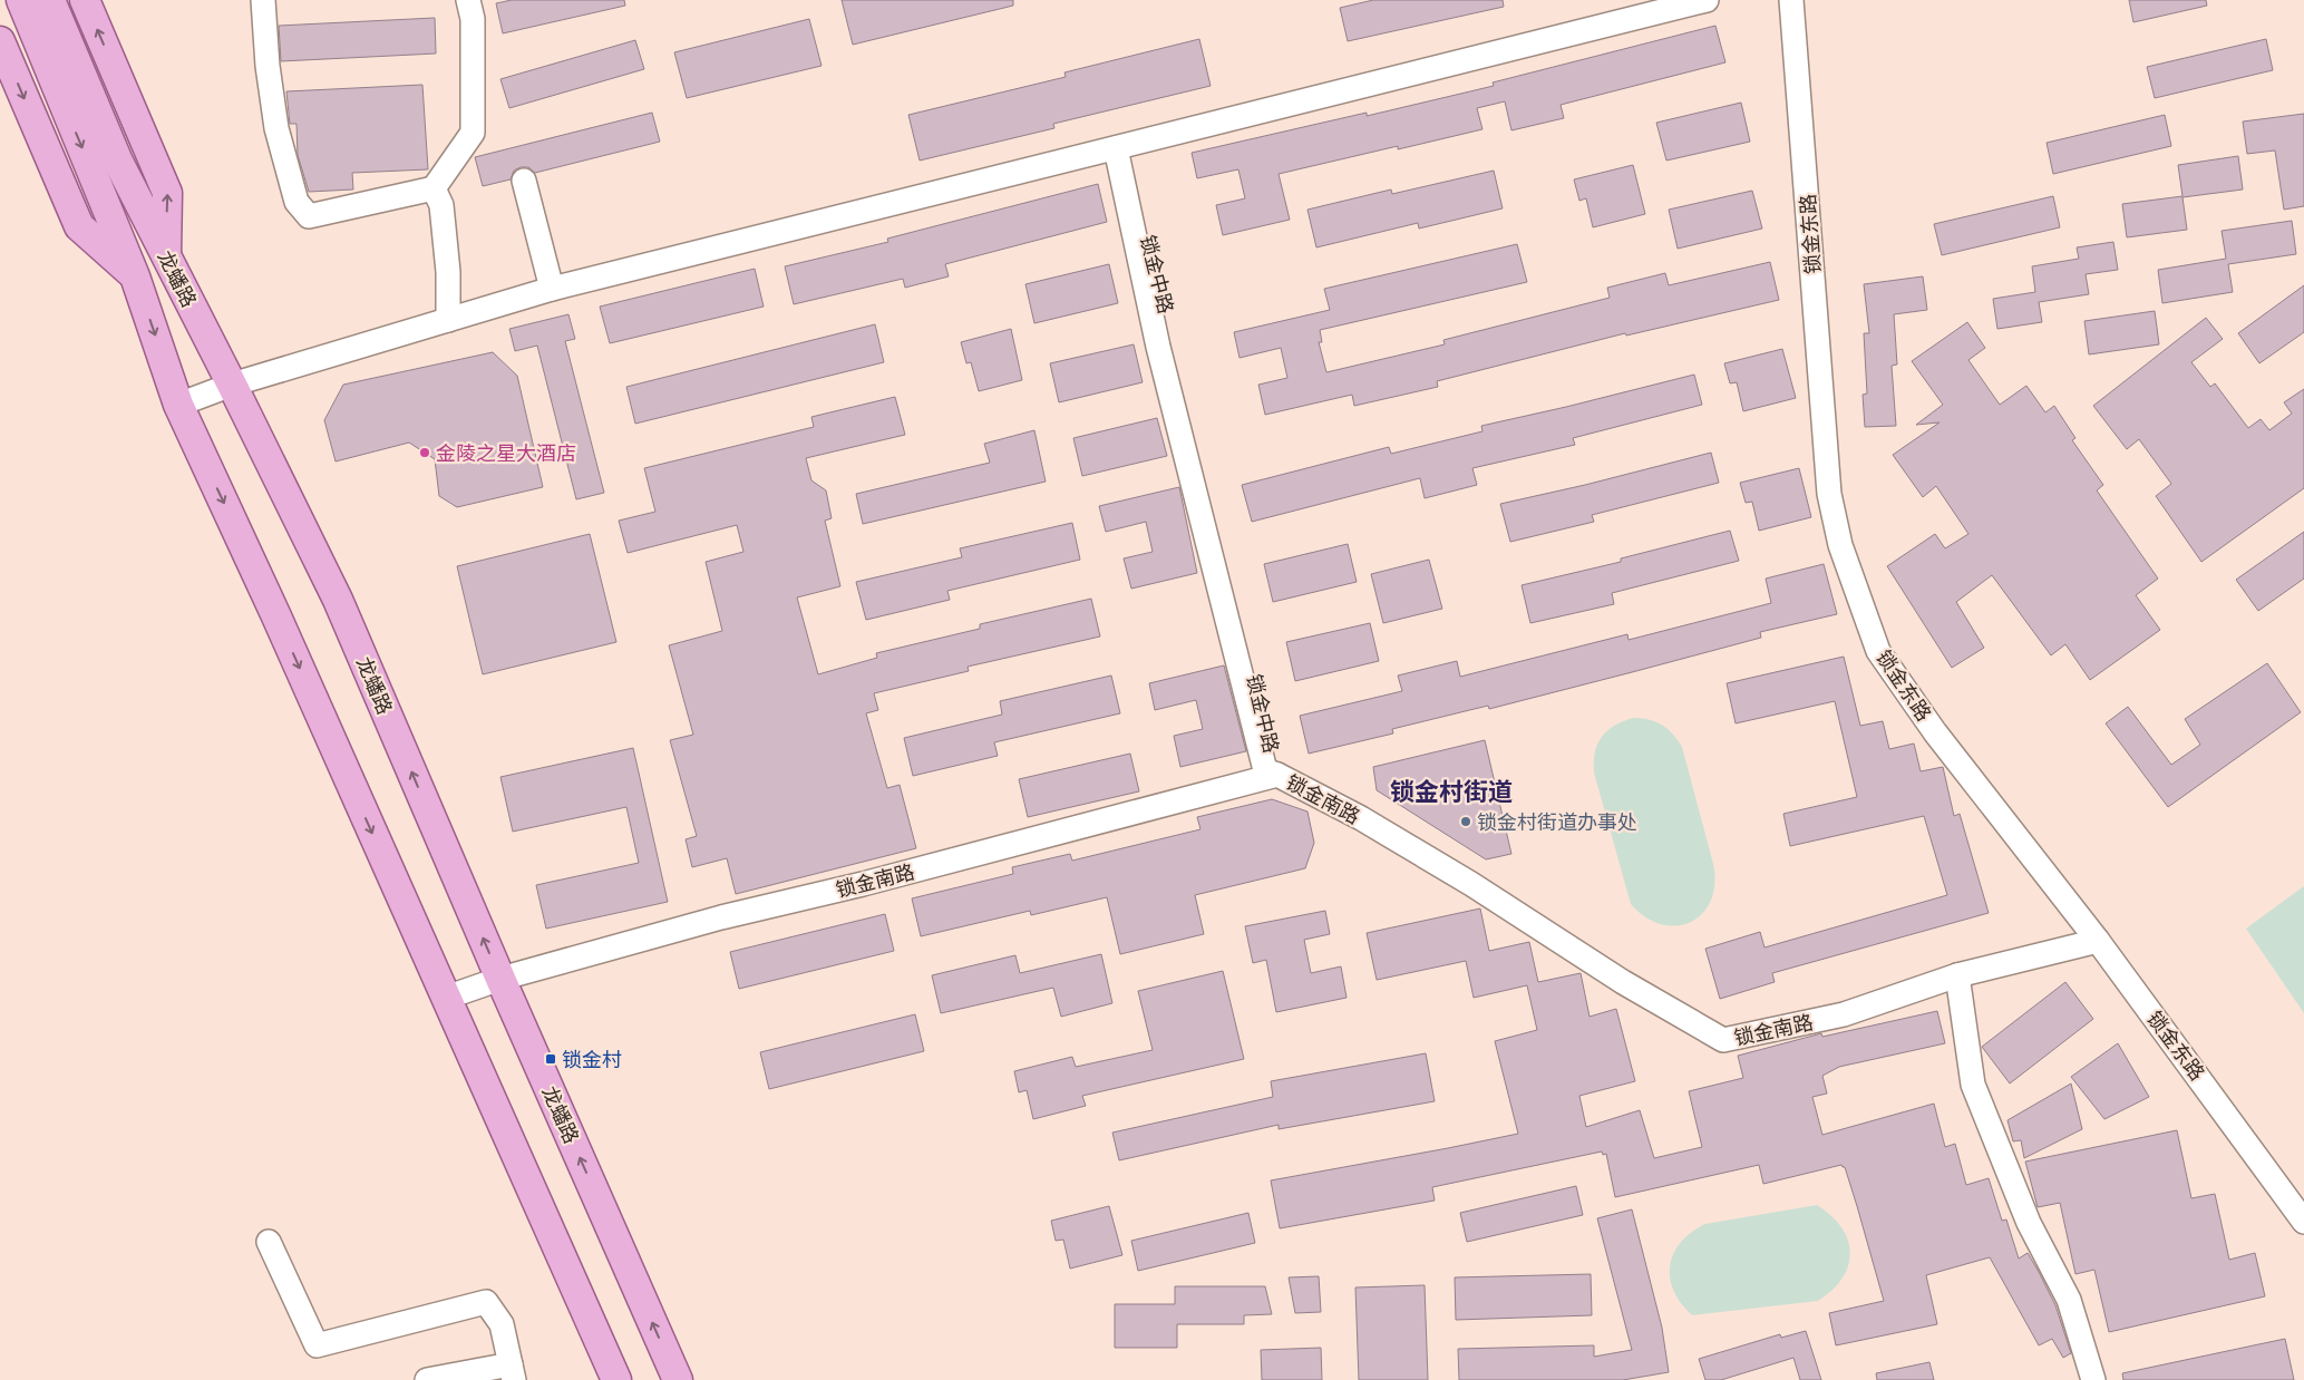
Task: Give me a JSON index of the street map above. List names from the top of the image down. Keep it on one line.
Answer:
{"streets":{"main road":["龙蟠路"],"street":["锁金东路","锁金中路","锁金南路"]},"crossings":[["锁金东路","锁金南路"],["锁金中路","锁金南路"],["龙蟠路","锁金南路"]],"districts":["锁金村街道"],"places":{"other":["金陵之星大酒店","锁金村街道办事处"],"transit":["锁金村"]}}
